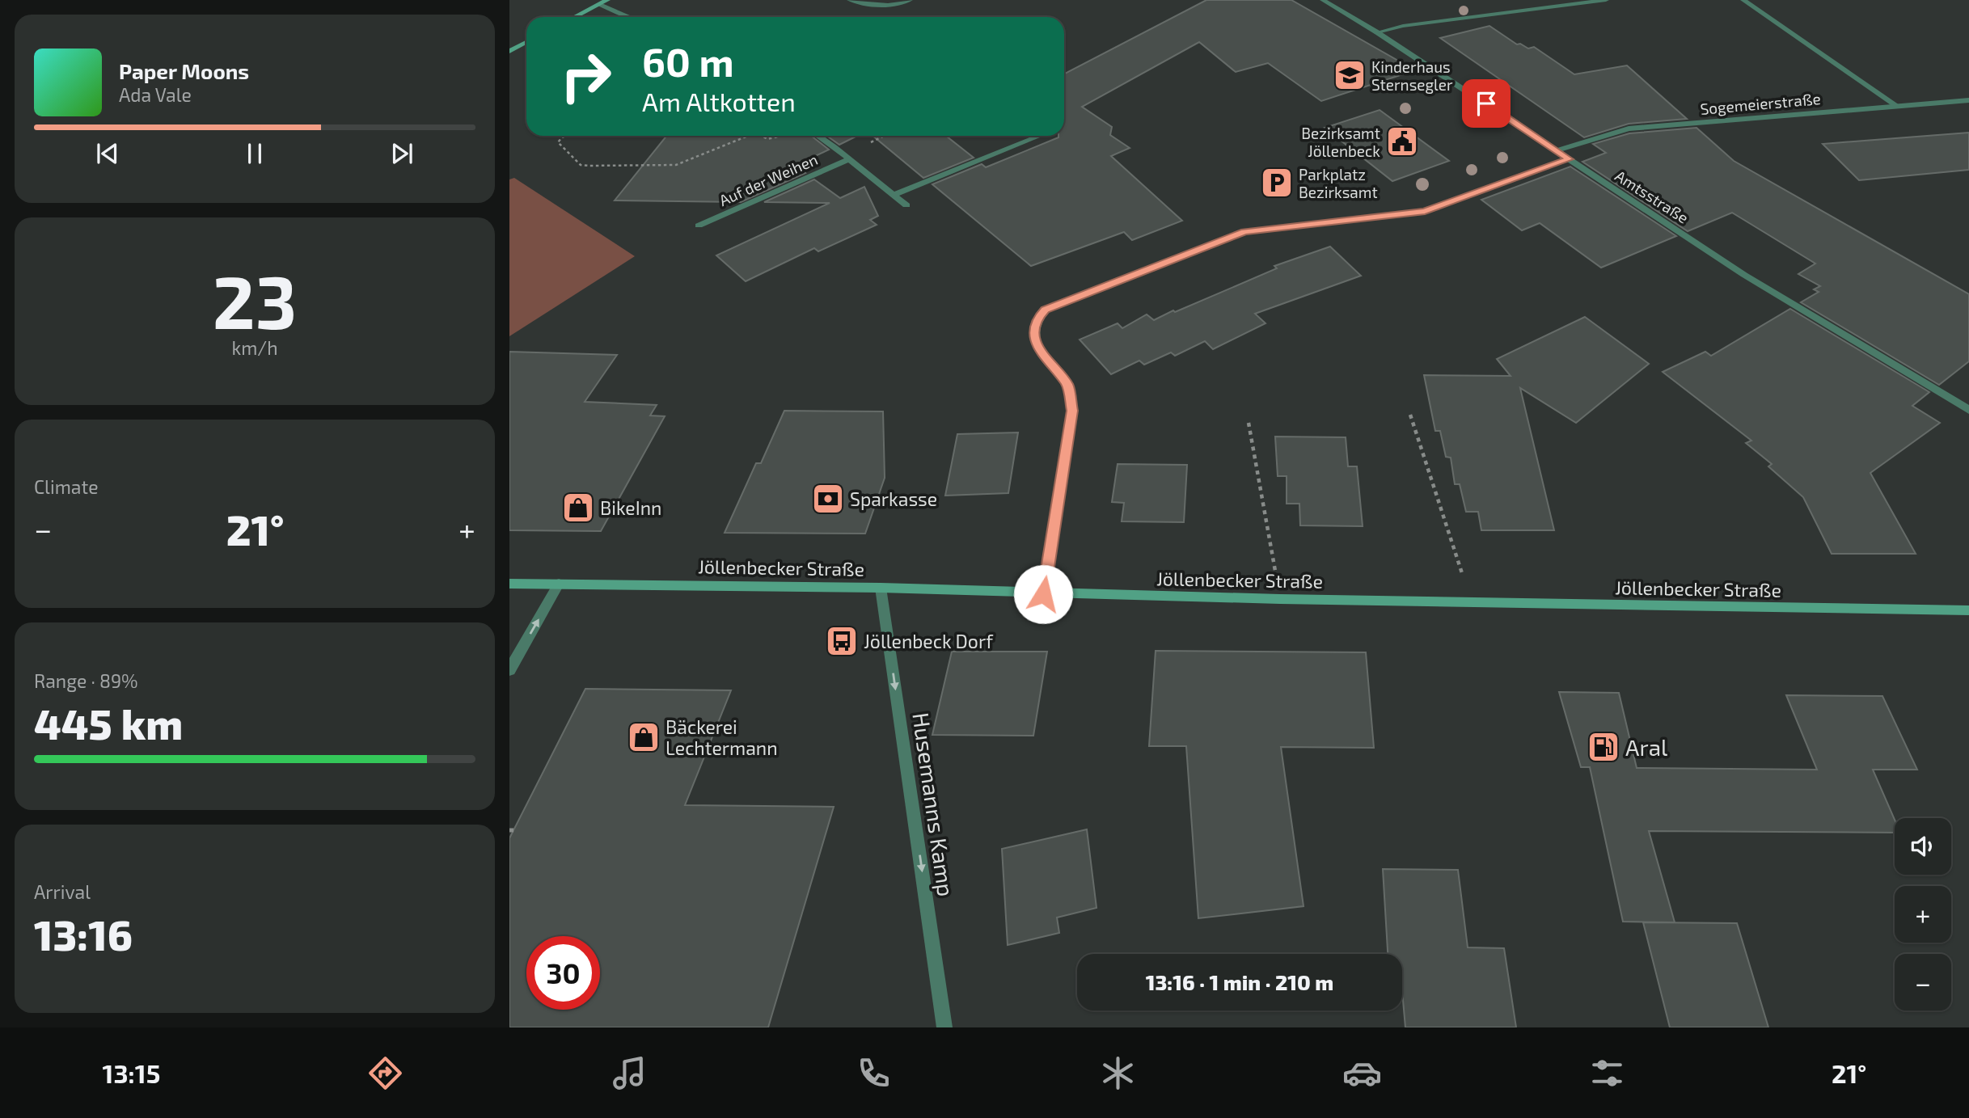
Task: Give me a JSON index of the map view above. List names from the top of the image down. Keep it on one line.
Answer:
{"streets":{"main road":["Jöllenbecker Straße"],"street":["Sogemeierstraße","Auf der Weihen","Amtsstraße","Husemanns Kamp"]},"crossings":[["Sogemeierstraße","Amtsstraße"],["Jöllenbecker Straße","Husemanns Kamp"]],"one_way":["Husemanns Kamp"],"places":{"school or university":["Kinderhaus Sternsegler"],"public building":["Bezirksamt Jöllenbeck"],"parking":["Parkplatz Bezirksamt"],"bank":["Sparkasse"],"shop":["BikeInn","Bäckerei Lechtermann"],"bus stop":["Jöllenbeck Dorf"],"fuel station":["Aral"]},"page":{"turn":["60 m","Am Altkotten"],"song":["Paper Moons","Ada Vale"],"tile":[["23","km/h"],"Climate",["Range · 89%","445 km"],["Arrival","13:16"]],"heat":["−","21°","+"],"map_buttons":["+","−"],"limit":"30","trip":"13:16 · 1 min · 210 m","tabs":["13:15","21°"]}}
